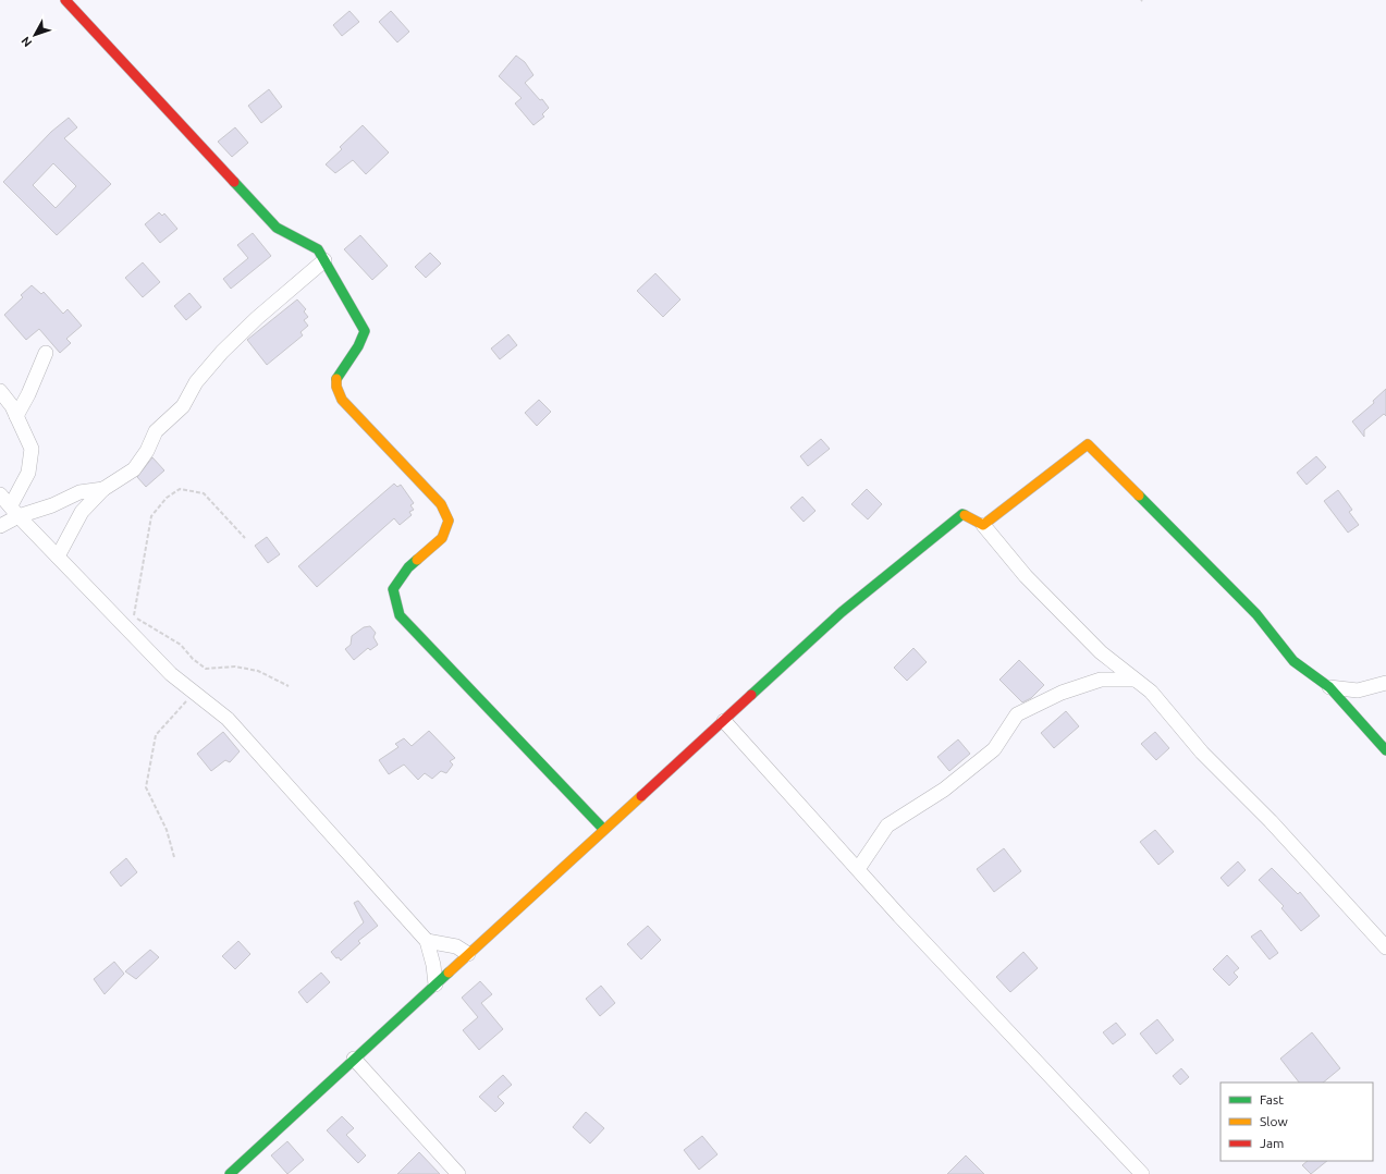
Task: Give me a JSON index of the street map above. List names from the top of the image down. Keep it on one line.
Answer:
{"legend":["Fast","Slow","Jam"],"north":"bottom left"}
